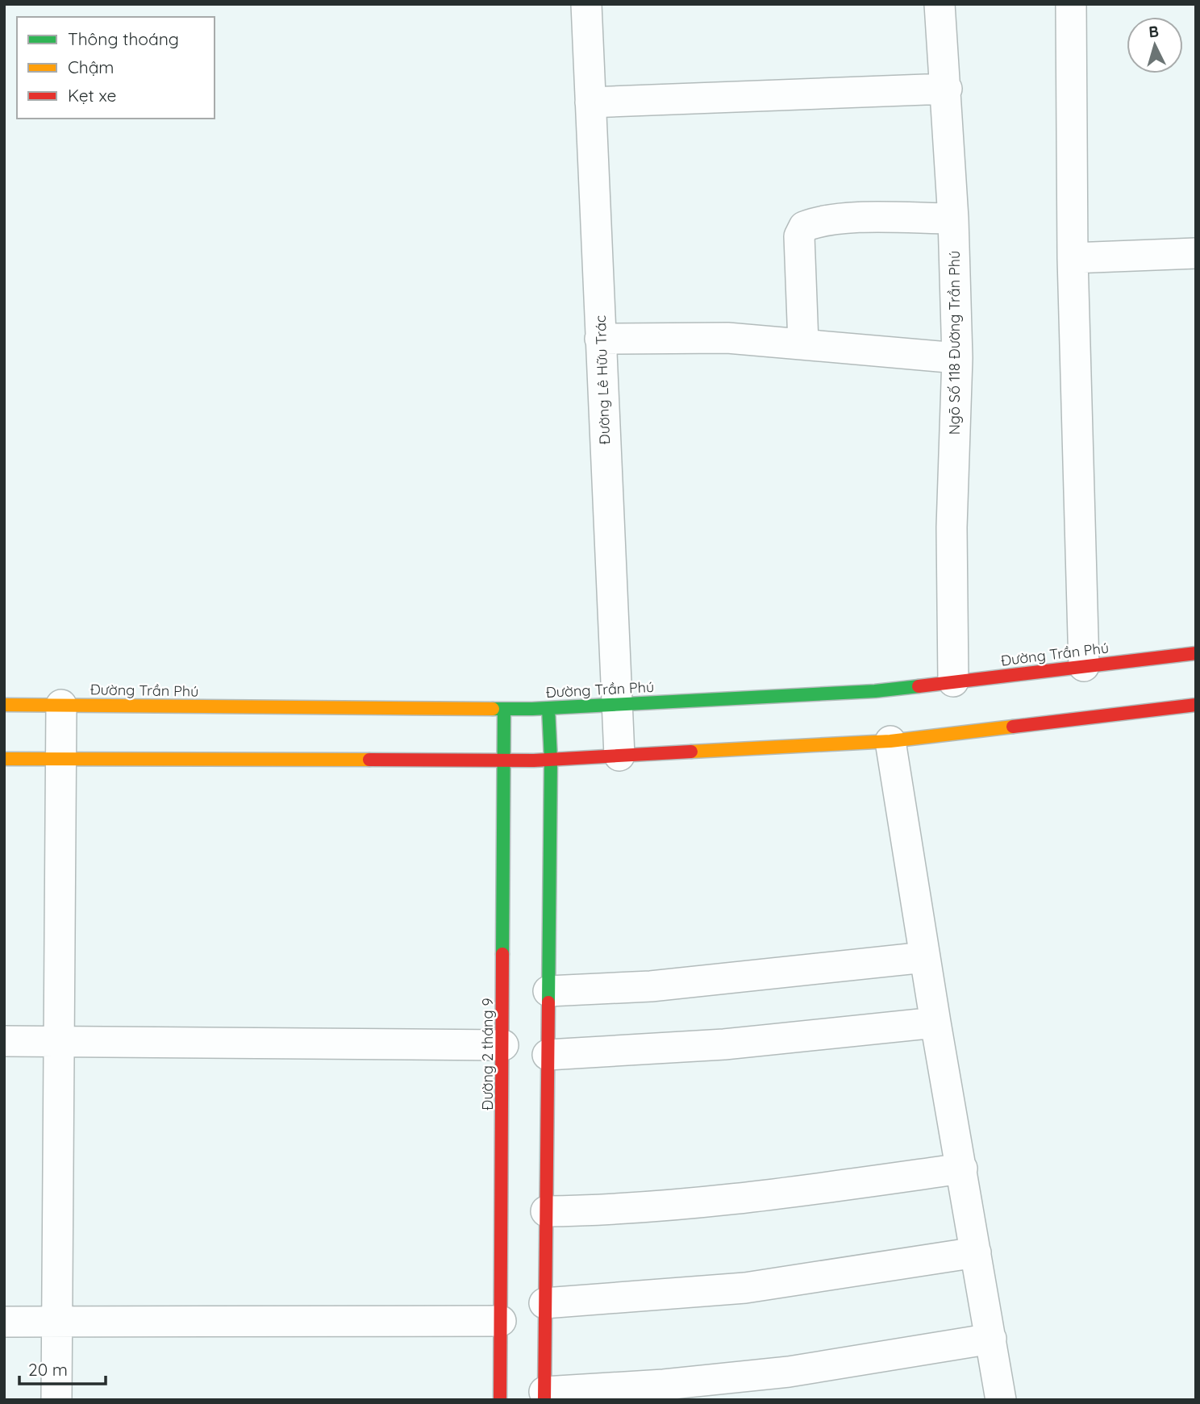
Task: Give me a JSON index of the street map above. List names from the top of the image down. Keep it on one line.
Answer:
{"streets":{"main road":["Đường Trần Phú","Đường 2 tháng 9"],"street":["Ngõ Số 118 Đường Trần Phú","Đường Lê Hữu Trác"]},"crossings":[["Ngõ Số 118 Đường Trần Phú","Đường Trần Phú"],["Đường Lê Hữu Trác","Đường Trần Phú"],["Đường Trần Phú","Đường 2 tháng 9"]],"legend":["Thông thoáng","Chậm","Kẹt xe"],"scale_bar":"20 m","north":"top"}
